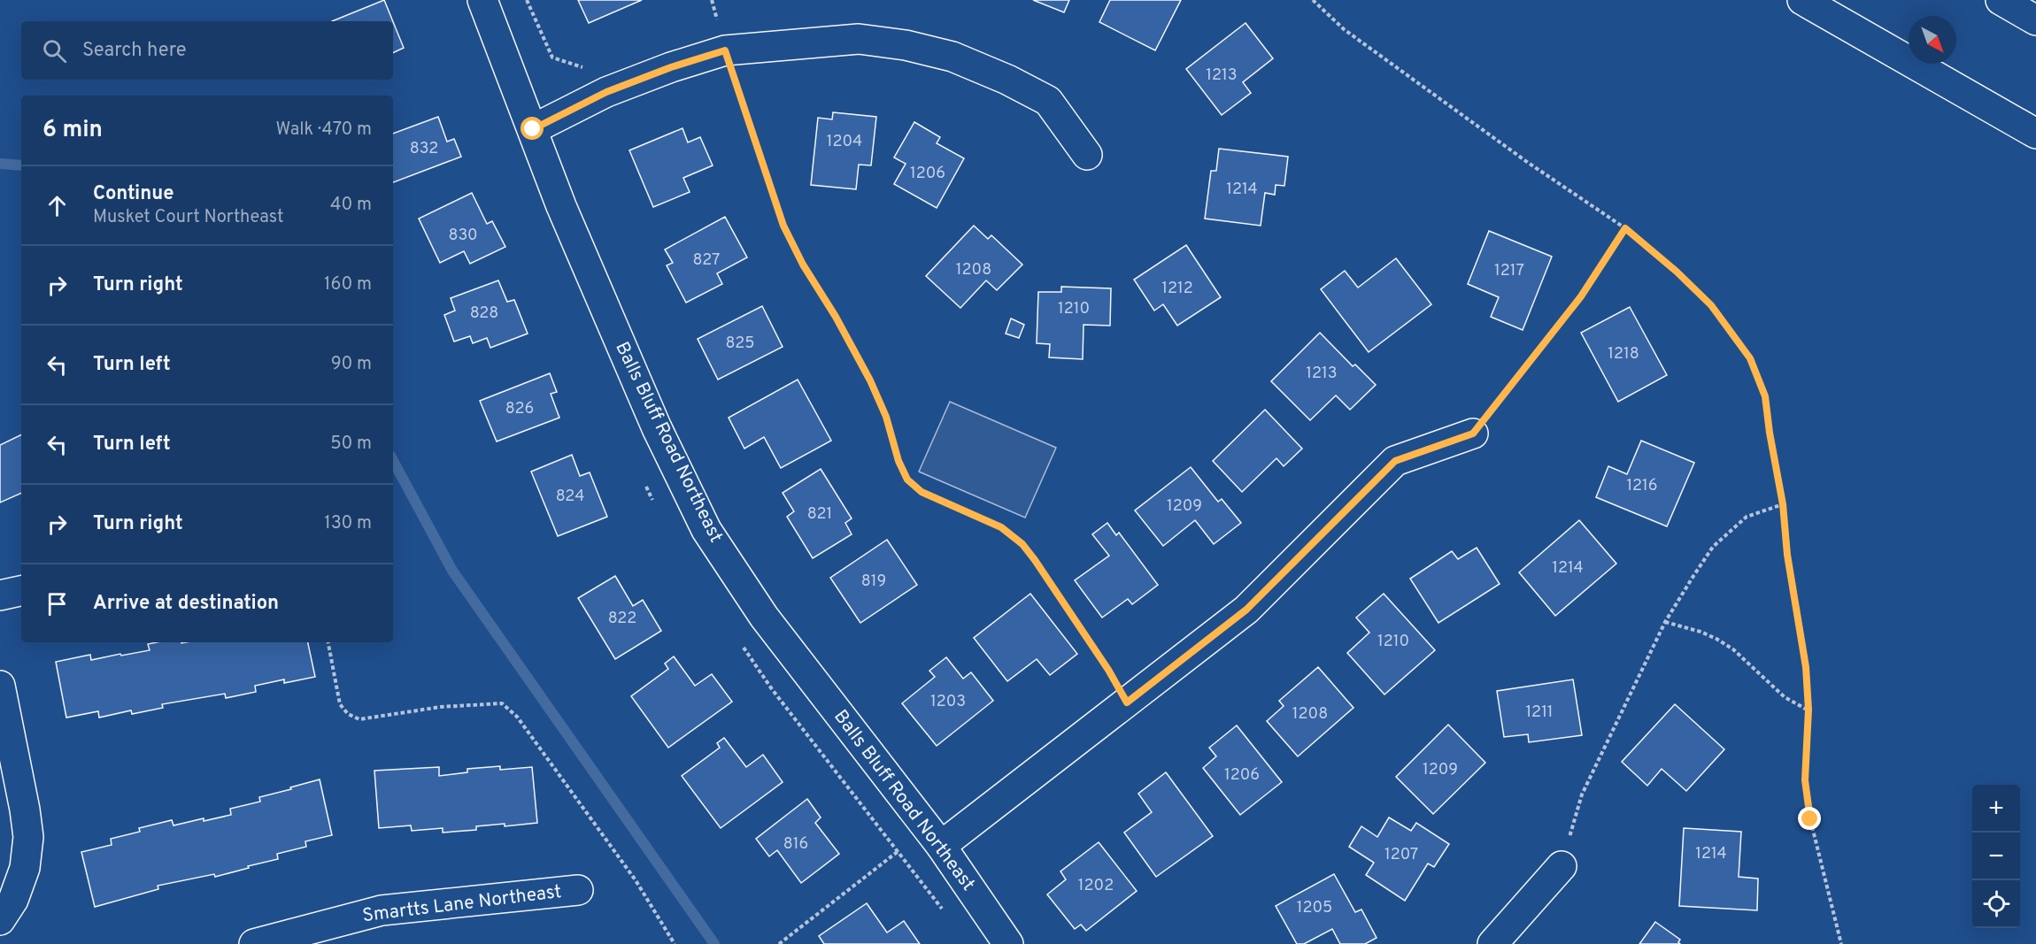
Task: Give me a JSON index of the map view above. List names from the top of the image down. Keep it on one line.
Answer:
{"streets":{"main road":["Balls Bluff Road Northeast","Smartts Lane Northeast"]},"house_numbers":["1213","1204","832","1206","1214","830","827","1208","1217","1212","1210","828","825","1218","1213","826","1216","824","1209","821","1214","819","822","1210","1203","1211","1208","1209","1206","816","1214","1207","1202","1205"],"north":"bottom right","page":{"search":"Search here","heading":["6 min","Walk · 470 m"],"list":[["Continue","Musket Court Northeast","40 m"],["Turn right","160 m"],["Turn left","90 m"],["Turn left","50 m"],["Turn right","130 m"],"Arrive at destination"],"map_buttons":["+","−"]}}
